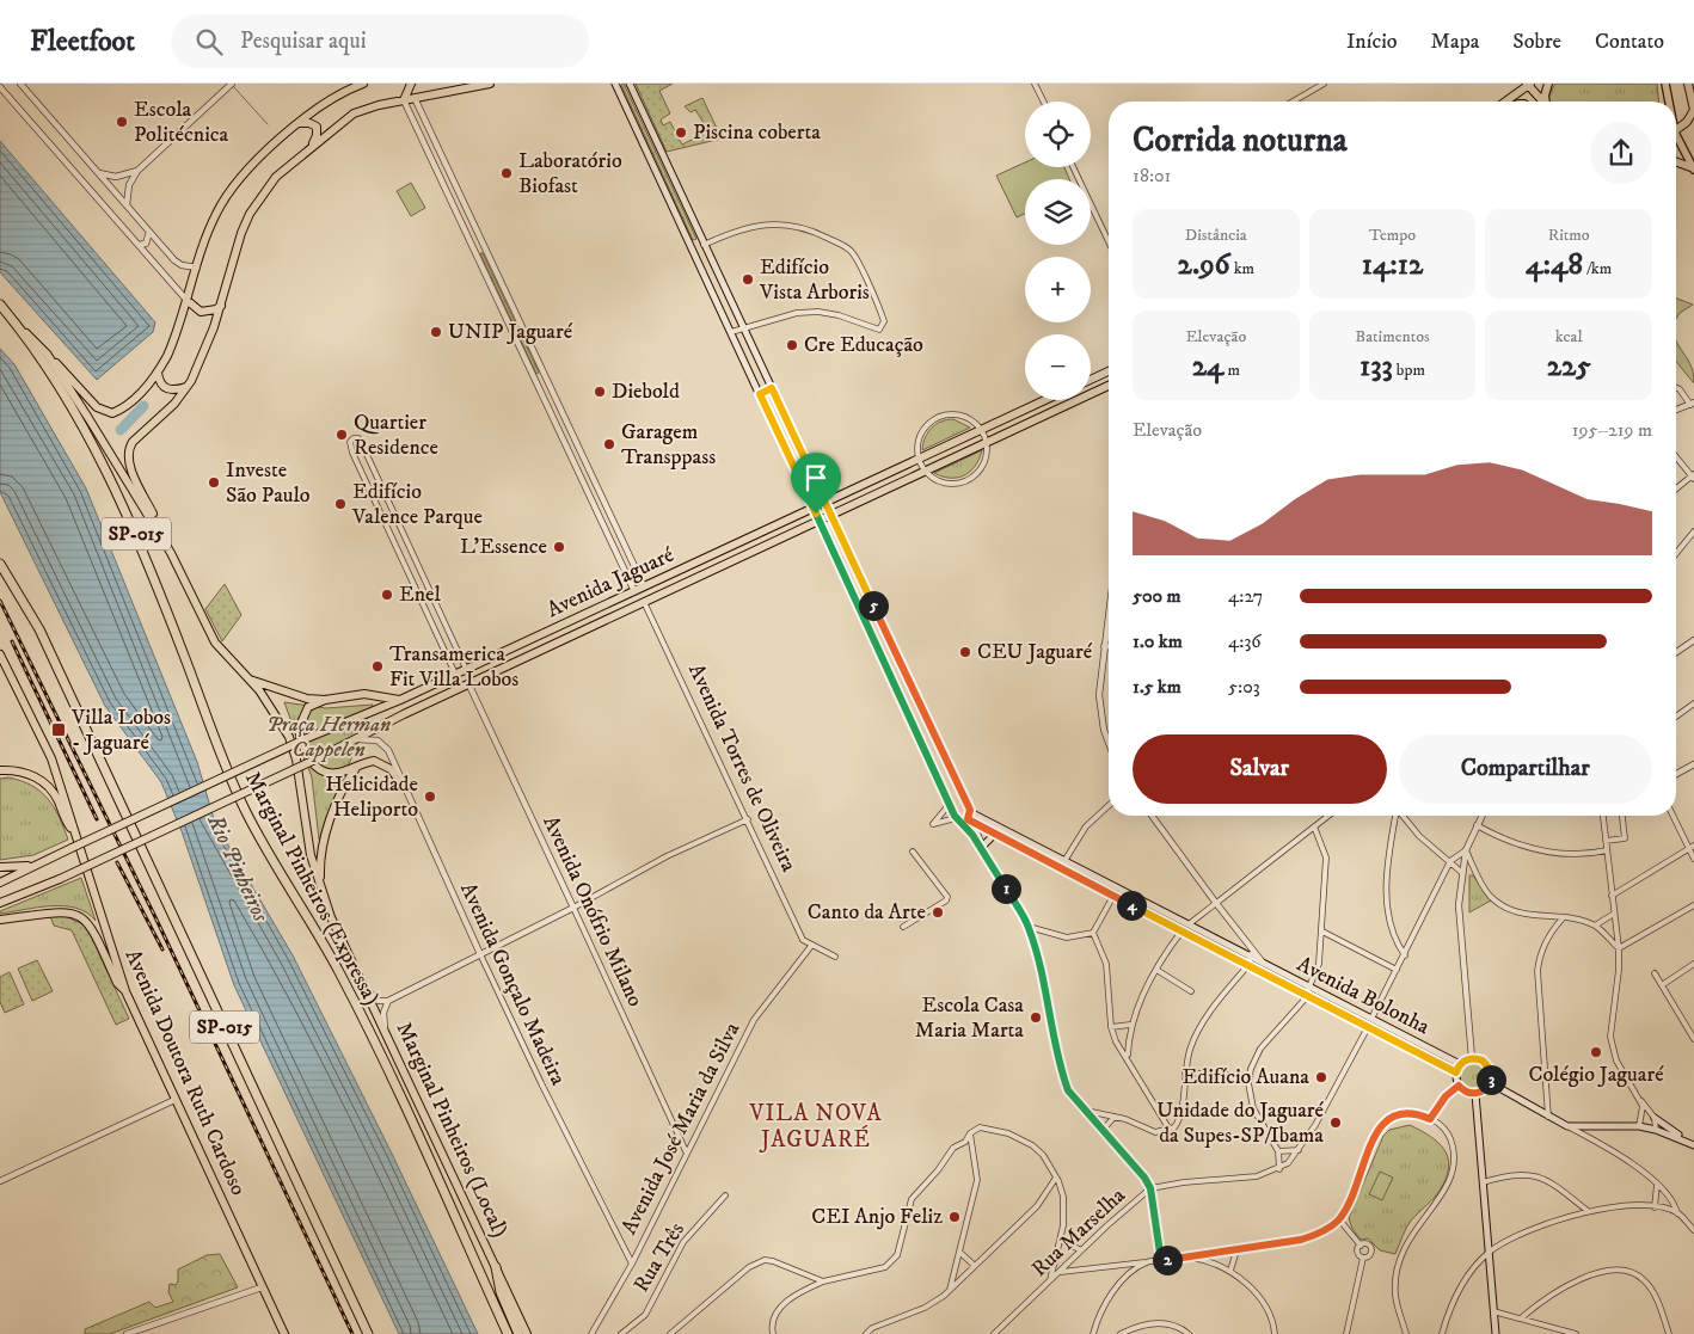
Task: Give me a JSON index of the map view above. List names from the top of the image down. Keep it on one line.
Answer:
{"streets":{"highway":["SP-015","Avenida Jaguaré","Marginal Pinheiros (Expressa)","Avenida Doutora Ruth Cardoso","Marginal Pinheiros (Local)"],"main road":["Avenida Bolonha"],"street":["Avenida Torres de Oliveira","Avenida Onófrio Milano","Avenida Gonçalo Madeira","Avenida José Maria da Silva","Rua Marselha","Rua Três"]},"crossings":[["Avenida Jaguaré","Avenida Torres de Oliveira"],["Avenida Jaguaré","Avenida Onófrio Milano"],["Avenida Jaguaré","Avenida Gonçalo Madeira"],["Avenida Torres de Oliveira","Avenida José Maria da Silva"],["Marginal Pinheiros (Expressa)","Marginal Pinheiros (Local)"],["Avenida Onófrio Milano","Avenida José Maria da Silva"],["Avenida Gonçalo Madeira","Avenida José Maria da Silva"],["Avenida Bolonha","Rua Marselha"]],"districts":["VILA NOVA JAGUARÉ"],"water":["Rio Pinheiros"],"parks":["Praça Herman Cappelen"],"places":{"other":["Escola Politécnica","Piscina coberta","Laboratório Biofast","Edifício Vista Arboris","UNIP Jaguaré","Cre Educação","Diebold","Quartier Residence","Garagem Transppass","Investe São Paulo","Edifício Valence Parque","L'Essence","Enel","CEU Jaguaré","Transamerica Fit Villa Lobos","Helicidade Heliporto","Canto da Arte","Escola Casa Maria Marta","Colégio Jaguaré","Edifício Auana","Unidade do Jaguaré da Supes-SP/Ibama","CEI Anjo Feliz"],"transit":["Villa Lobos - Jaguaré"]},"page":{"header":"Fleetfoot","search":"Pesquisar aqui","nav":["Início","Mapa","Sobre","Contato"],"map_buttons":["+","−"],"heading":["Corrida noturna","18:01"],"stats":[["Distância","2.96 km"],["Tempo","14:12"],["Ritmo","4:48 /km"],["Elevação","24 m"],["Batimentos","133 bpm"],["kcal","225"]],"chart":["Elevação","195–219 m"],"list":[{"name":"500 m","note":"4:27"},{"name":"1.0 km","note":"4:36"},{"name":"1.5 km","note":"5:03"}],"pins":["5","1","4","3","2"],"buttons":["Salvar","Compartilhar"]}}
